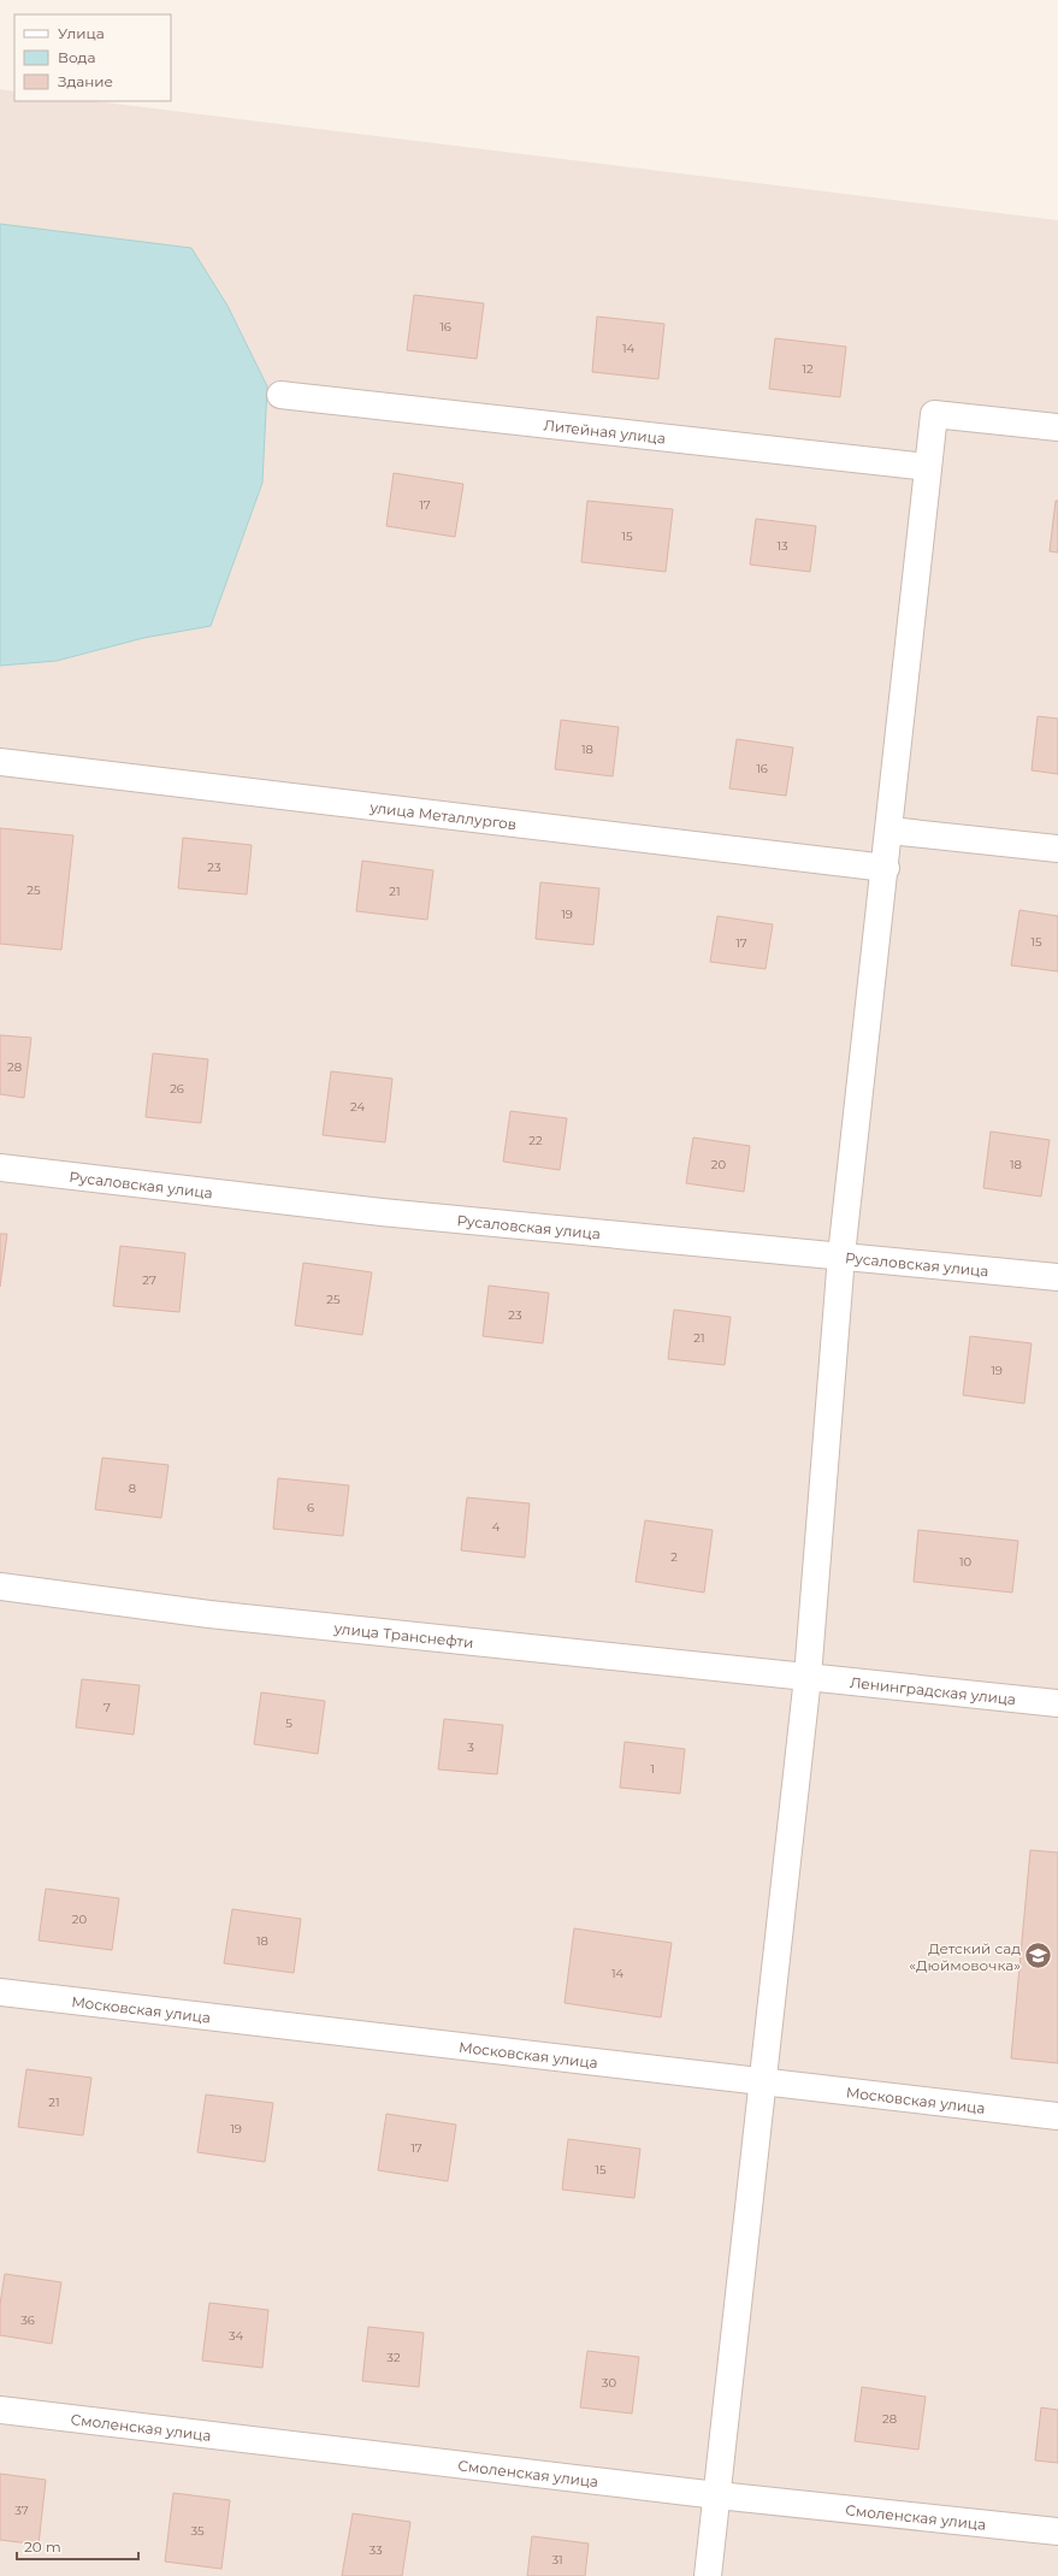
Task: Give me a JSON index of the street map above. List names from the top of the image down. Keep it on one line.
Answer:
{"streets":{"street":["Литейная улица","улица Металлургов","Русаловская улица","улица Транснефти","Ленинградская улица","Московская улица","Смоленская улица"]},"crossings":[["улица Транснефти","Ленинградская улица"]],"places":{"school or university":["Детский сад «Дюймовочка»"]},"house_numbers":["16","14","12","17","15","13","18","16","23","25","21","19","15","17","28","26","24","22","20","18","27","25","23","21","19","8","6","4","2","10","7","5","3","1","20","18","14","21","19","17","15","36","34","32","30","28","37","35","33","31"],"legend":["Улица","Вода","Здание"],"scale_bar":"20 m"}
